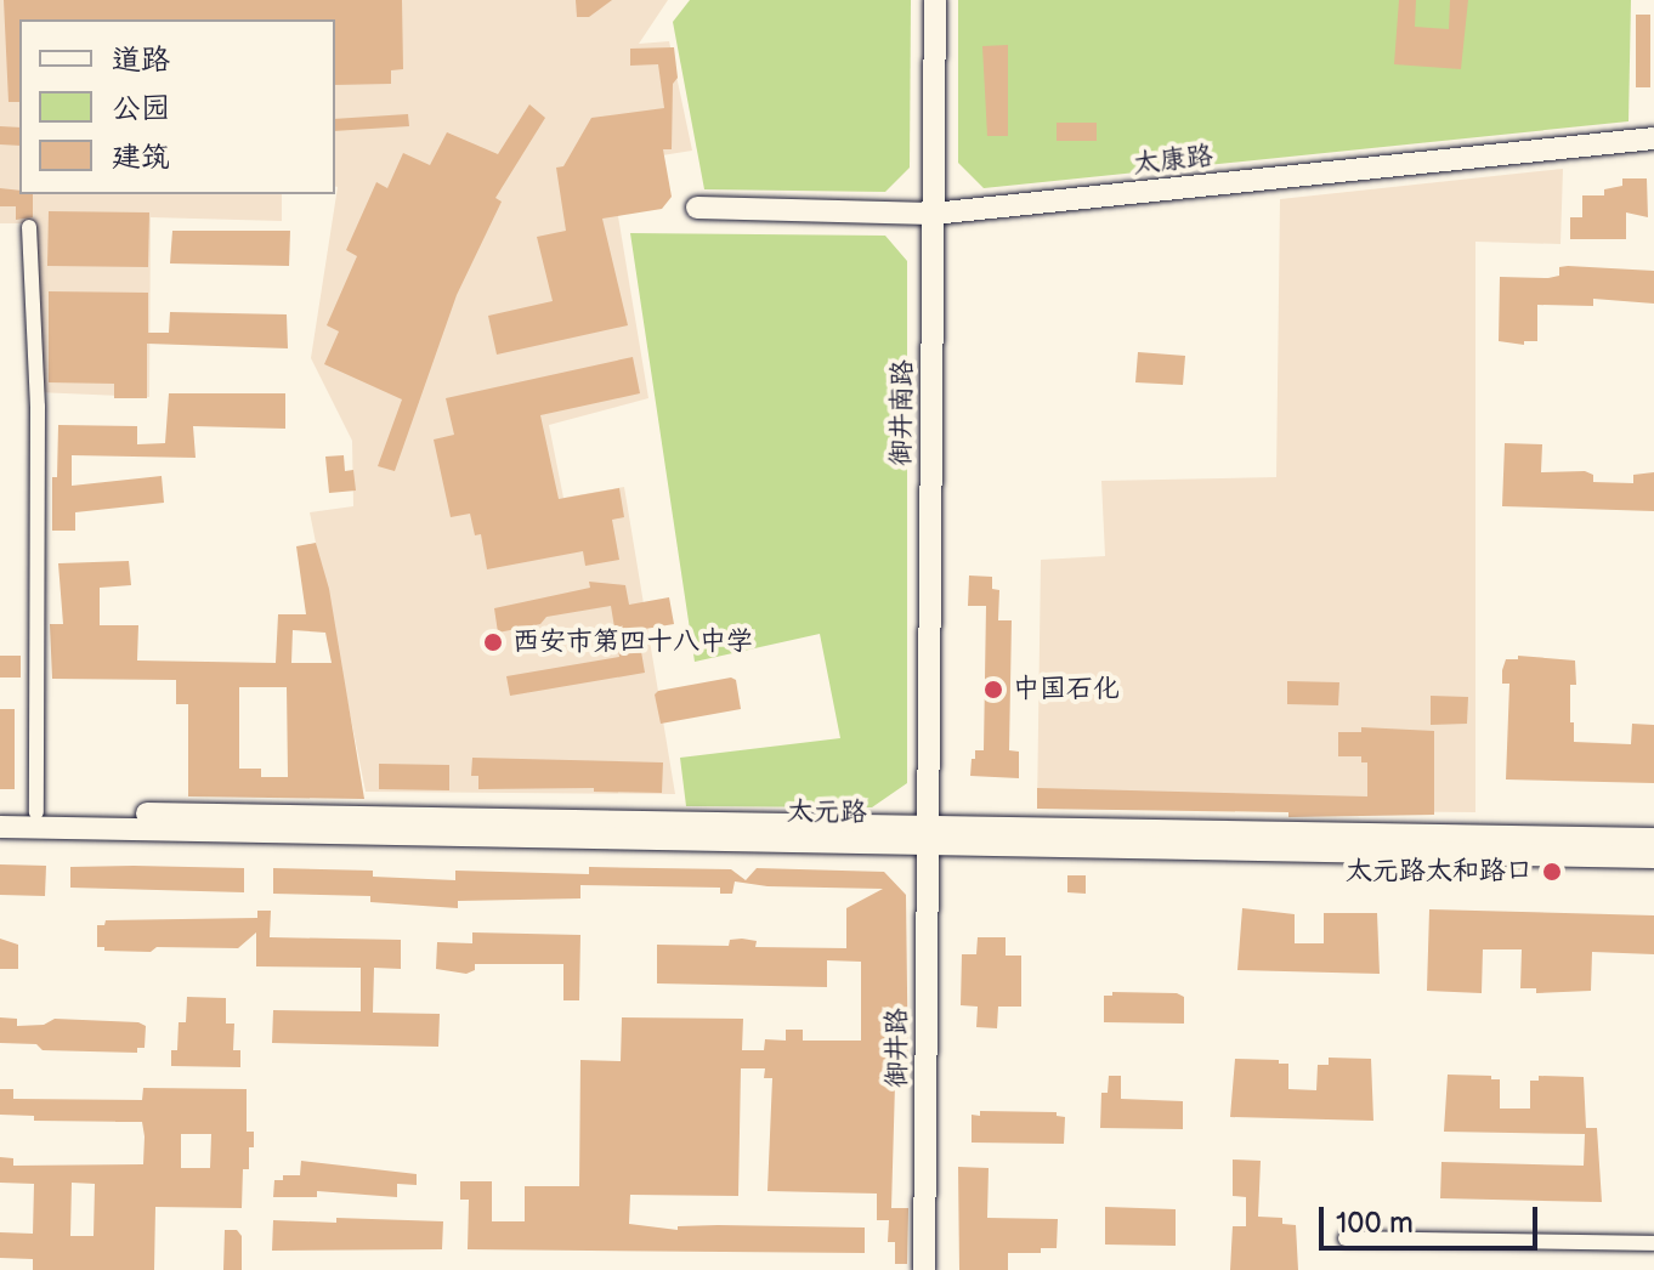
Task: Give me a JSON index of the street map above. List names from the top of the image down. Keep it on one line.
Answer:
{"streets":{"main road":["太康路","御井南路","太元路","御井路"]},"crossings":[["太康路","御井南路"],["御井南路","太元路"],["御井南路","御井路"],["太元路","御井路"]],"places":["西安市第四十八中学","中国石化","太元路太和路口"],"legend":["道路","公园","建筑"],"scale_bar":"100 m"}
